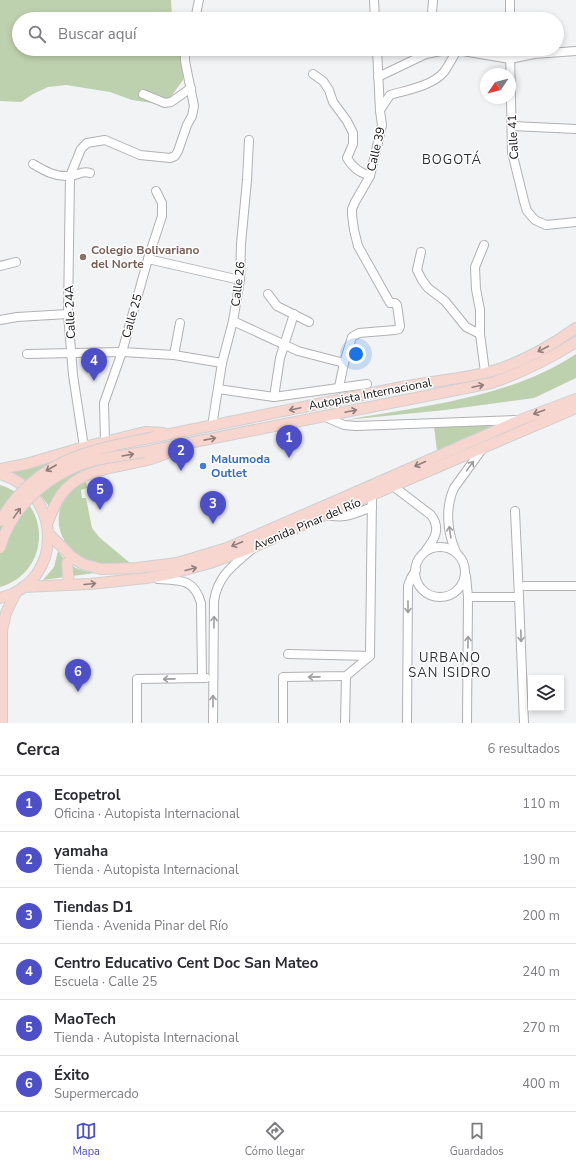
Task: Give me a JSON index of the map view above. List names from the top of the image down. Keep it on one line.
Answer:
{"streets":{"main road":["Autopista Internacional","Avenida Pinar del Río"],"street":["Calle 41","Calle 39","Calle 26","Calle 24A","Calle 25"]},"crossings":[["Calle 26","Autopista Internacional"],["Autopista Internacional","Avenida Pinar del Río"]],"districts":["BOGOTÁ","URBANO SAN ISIDRO"],"places":["Colegio Bolivariano del Norte","Malumoda Outlet"],"north":"bottom left","page":{"search":"Buscar aquí","pins":["4","1","2","5","3","6"],"heading":["Cerca","6 resultados"],"list":[{"mark":"1","name":"Ecopetrol","note":"Oficina · Autopista Internacional","value":"110 m"},{"mark":"2","name":"yamaha","note":"Tienda · Autopista Internacional","value":"190 m"},{"mark":"3","name":"Tiendas D1","note":"Tienda · Avenida Pinar del Río","value":"200 m"},{"mark":"4","name":"Centro Educativo Cent Doc San Mateo","note":"Escuela · Calle 25","value":"240 m"},{"mark":"5","name":"MaoTech","note":"Tienda · Autopista Internacional","value":"270 m"},{"mark":"6","name":"Éxito","note":"Supermercado","value":"400 m"}],"nav":["Mapa","Cómo llegar","Guardados"]}}
